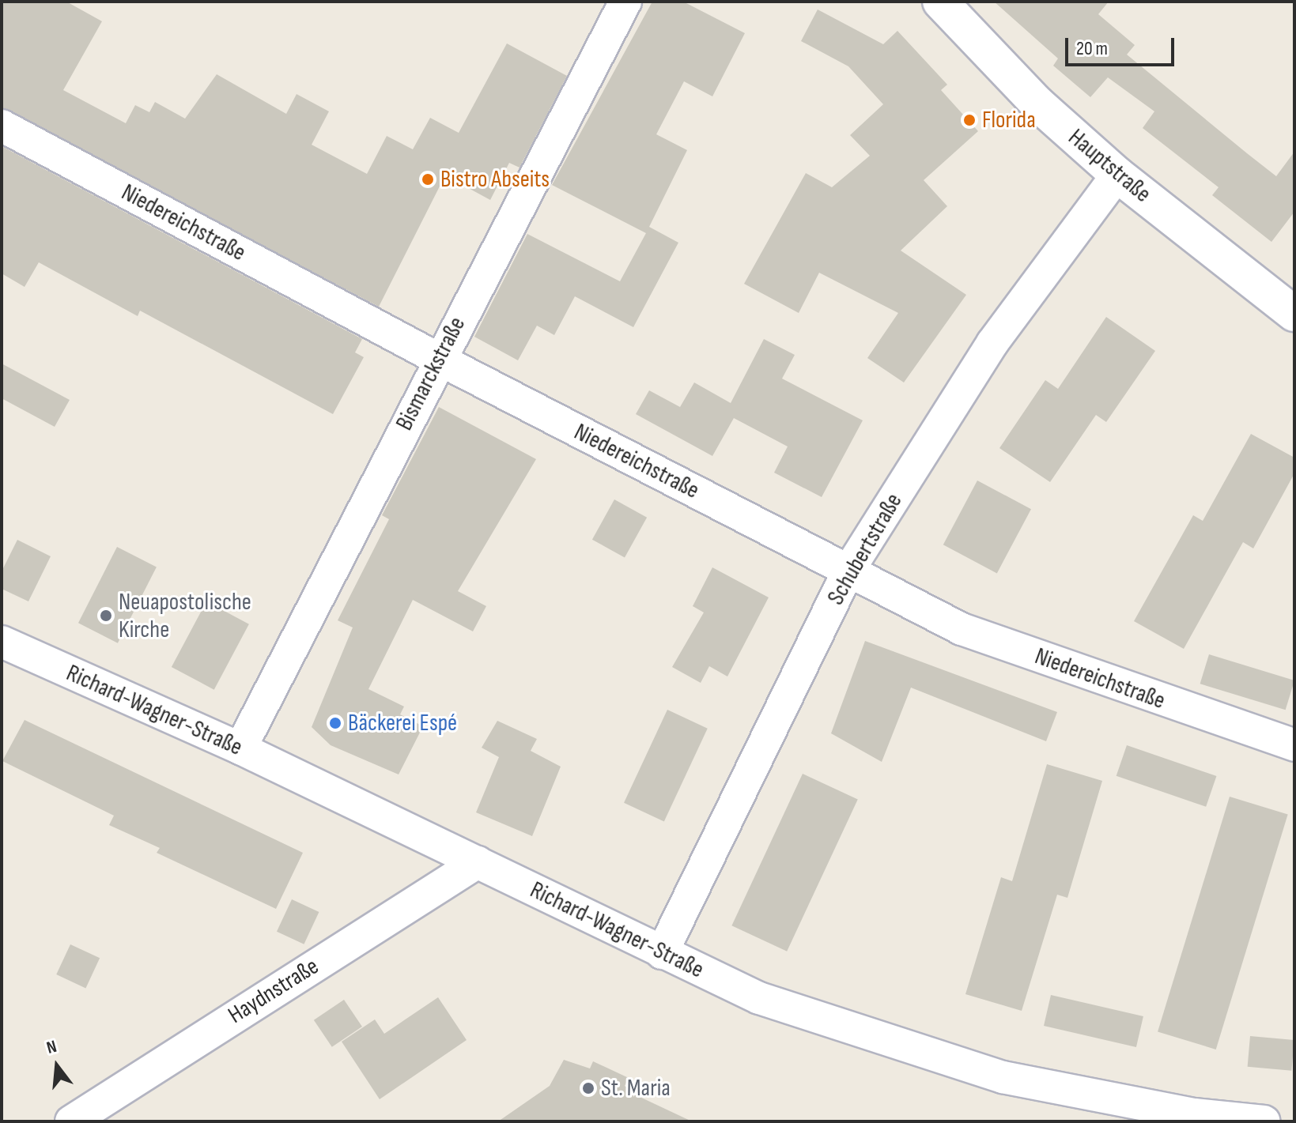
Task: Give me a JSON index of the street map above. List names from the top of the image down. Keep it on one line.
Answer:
{"streets":{"street":["Hauptstraße","Niedereichstraße","Bismarckstraße","Schubertstraße","Richard-Wagner-Straße","Haydnstraße"]},"crossings":[["Hauptstraße","Schubertstraße"],["Niedereichstraße","Bismarckstraße"],["Niedereichstraße","Schubertstraße"],["Bismarckstraße","Richard-Wagner-Straße"],["Schubertstraße","Richard-Wagner-Straße"],["Richard-Wagner-Straße","Haydnstraße"]],"places":["Florida","Bistro Abseits","Neuapostolische Kirche","Bäckerei Espé","St. Maria"],"scale_bar":"20 m","north":"top"}
